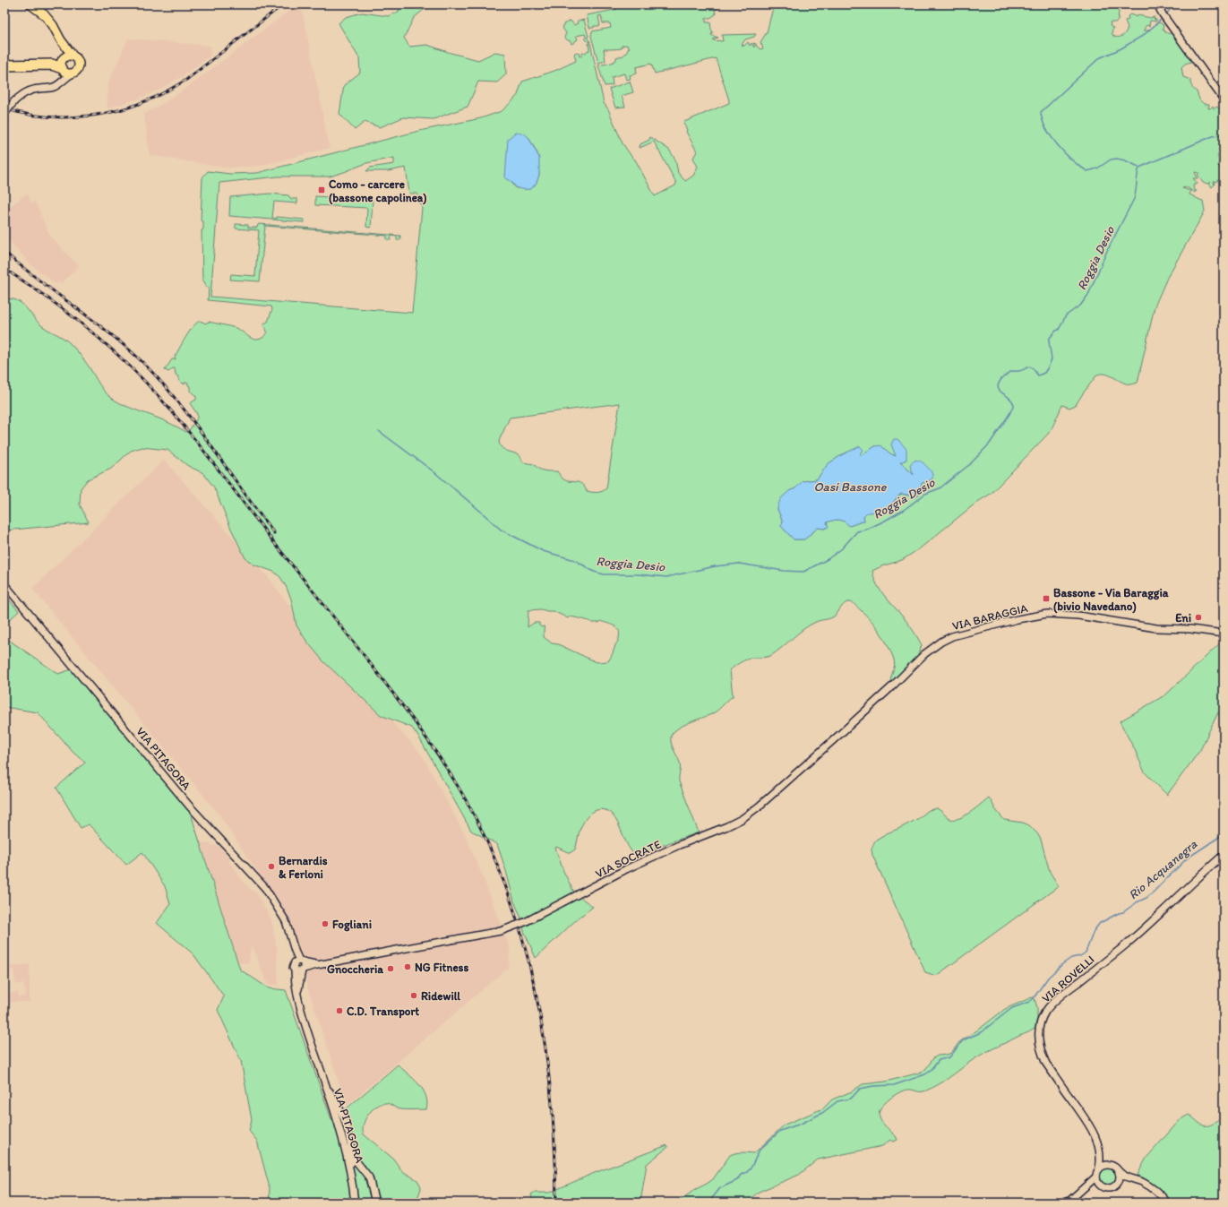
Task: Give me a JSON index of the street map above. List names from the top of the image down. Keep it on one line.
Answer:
{"streets":{"street":["VIA BARAGGIA","VIA PITAGORA","VIA SOCRATE","VIA ROVELLI"]},"crossings":[["VIA BARAGGIA","VIA SOCRATE"],["VIA PITAGORA","VIA SOCRATE"]],"water":["Roggia Desio","Oasi Bassone","Rio Acquanegra"],"places":{"transit":["Como - carcere (bassone capolinea)","Bassone - Via Baraggia (bivio Navedano)"],"other":["Eni","Bernardis & Ferloni","Fogliani","NG Fitness","Gnoccheria","Ridewill","C.D. Transport"]}}
